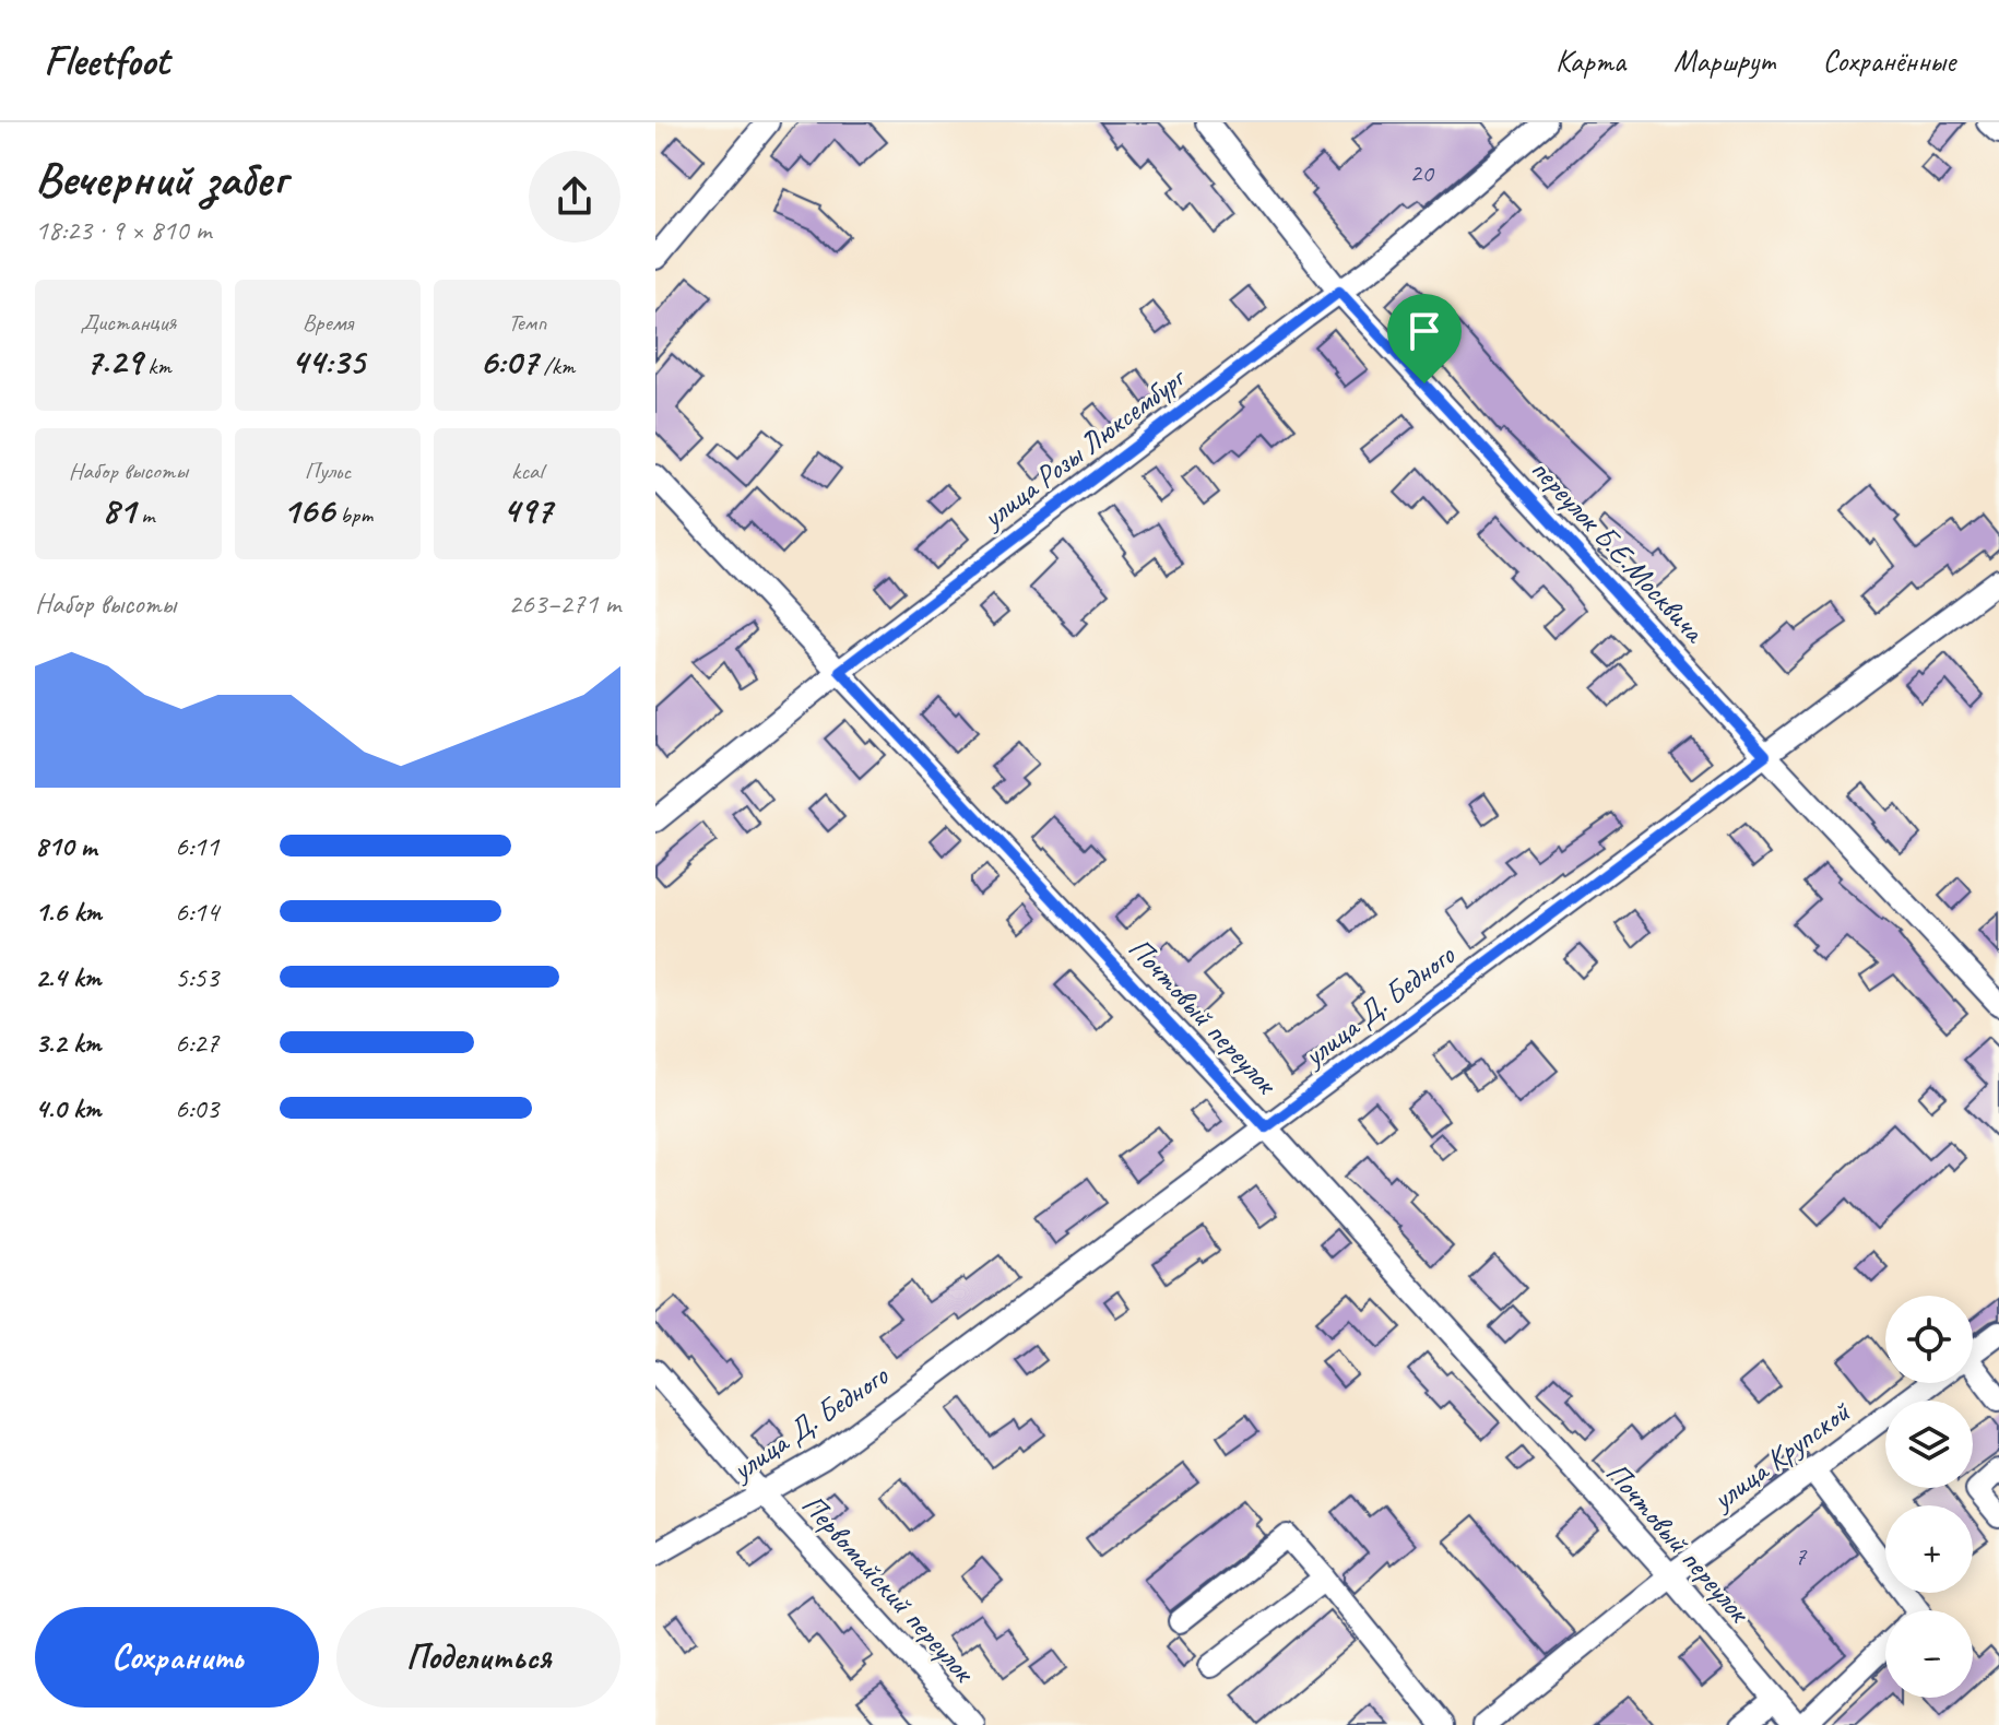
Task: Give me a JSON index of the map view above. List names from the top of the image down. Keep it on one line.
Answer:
{"streets":{"street":["улица Розы Люксембург","переулок Б.Е.Москвича","улица Д. Бедного","Почтовый переулок","улица Крупской","Первомайский переулок"]},"crossings":[["улица Розы Люксембург","переулок Б.Е.Москвича"],["улица Розы Люксембург","Почтовый переулок"],["переулок Б.Е.Москвича","улица Д. Бедного"],["улица Д. Бедного","Почтовый переулок"],["улица Д. Бедного","Первомайский переулок"],["Почтовый переулок","улица Крупской"]],"house_numbers":["20","7"],"page":{"header":"Fleetfoot","nav":["Карта","Маршрут","Сохранённые"],"heading":["Вечерний забег","18:23 · 9 × 810 m"],"stats":[["Дистанция","7.29 km"],["Время","44:35"],["Темп","6:07 /km"],["Набор высоты","81 m"],["Пульс","166 bpm"],["kcal","497"]],"chart":["Набор высоты","263–271 m"],"list":[{"name":"810 m","note":"6:11"},{"name":"1.6 km","note":"6:14"},{"name":"2.4 km","note":"5:53"},{"name":"3.2 km","note":"6:27"},{"name":"4.0 km","note":"6:03"}],"map_buttons":["+","−"],"buttons":["Сохранить","Поделиться"]}}
